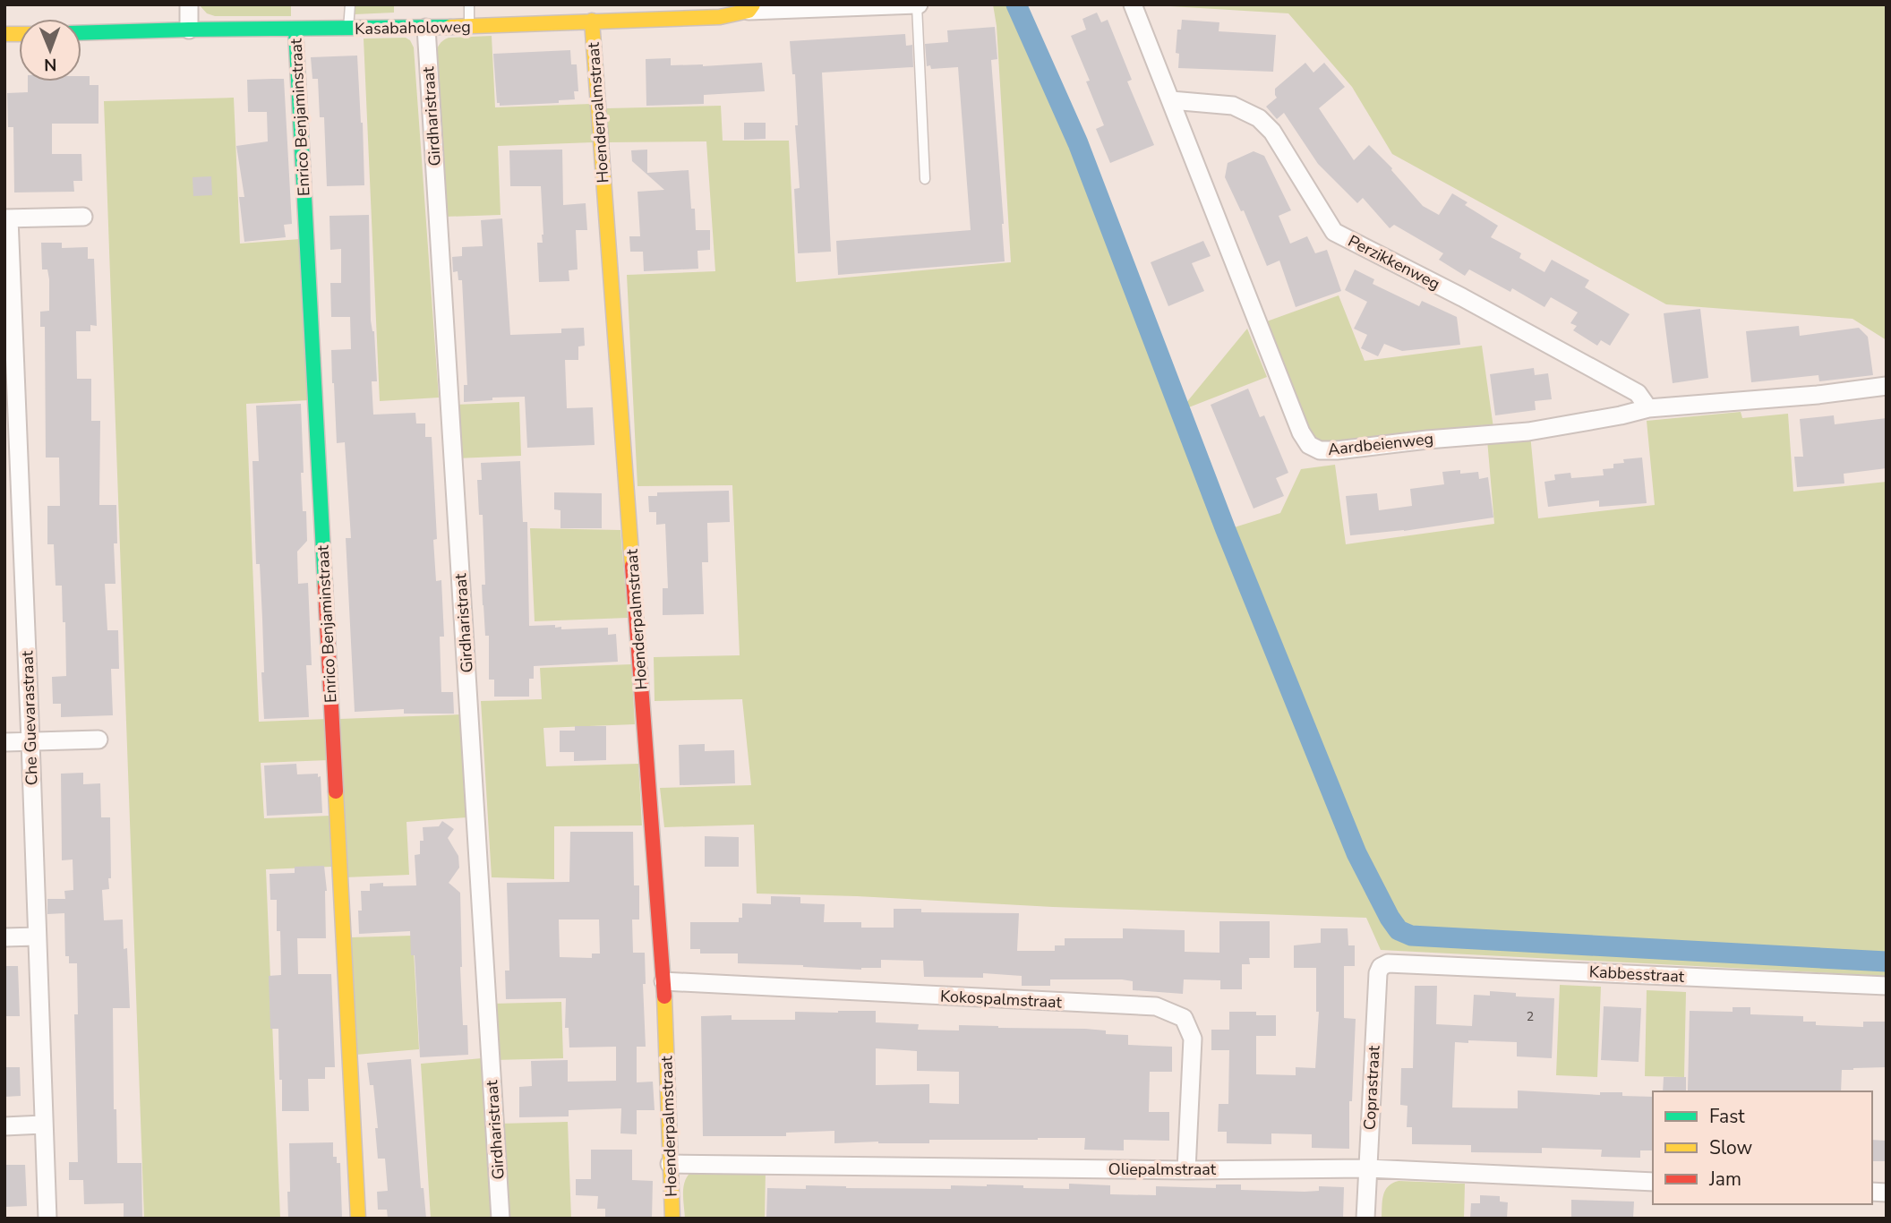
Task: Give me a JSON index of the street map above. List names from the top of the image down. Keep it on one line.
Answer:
{"streets":{"street":["Kasabaholoweg","Hoenderpalmstraat","Girdharistraat","Enrico Benjaminstraat","Perzikkenweg","Aardbeienweg","Che Guevarastraat","Kabbesstraat","Kokospalmstraat","Coprastraat","Oliepalmstraat"]},"crossings":[["Kasabaholoweg","Hoenderpalmstraat"],["Kasabaholoweg","Girdharistraat"],["Kasabaholoweg","Enrico Benjaminstraat"],["Hoenderpalmstraat","Kokospalmstraat"],["Hoenderpalmstraat","Oliepalmstraat"],["Perzikkenweg","Aardbeienweg"],["Kabbesstraat","Coprastraat"],["Kokospalmstraat","Oliepalmstraat"],["Coprastraat","Oliepalmstraat"]],"house_numbers":["2"],"legend":["Fast","Slow","Jam"],"north":"bottom"}
